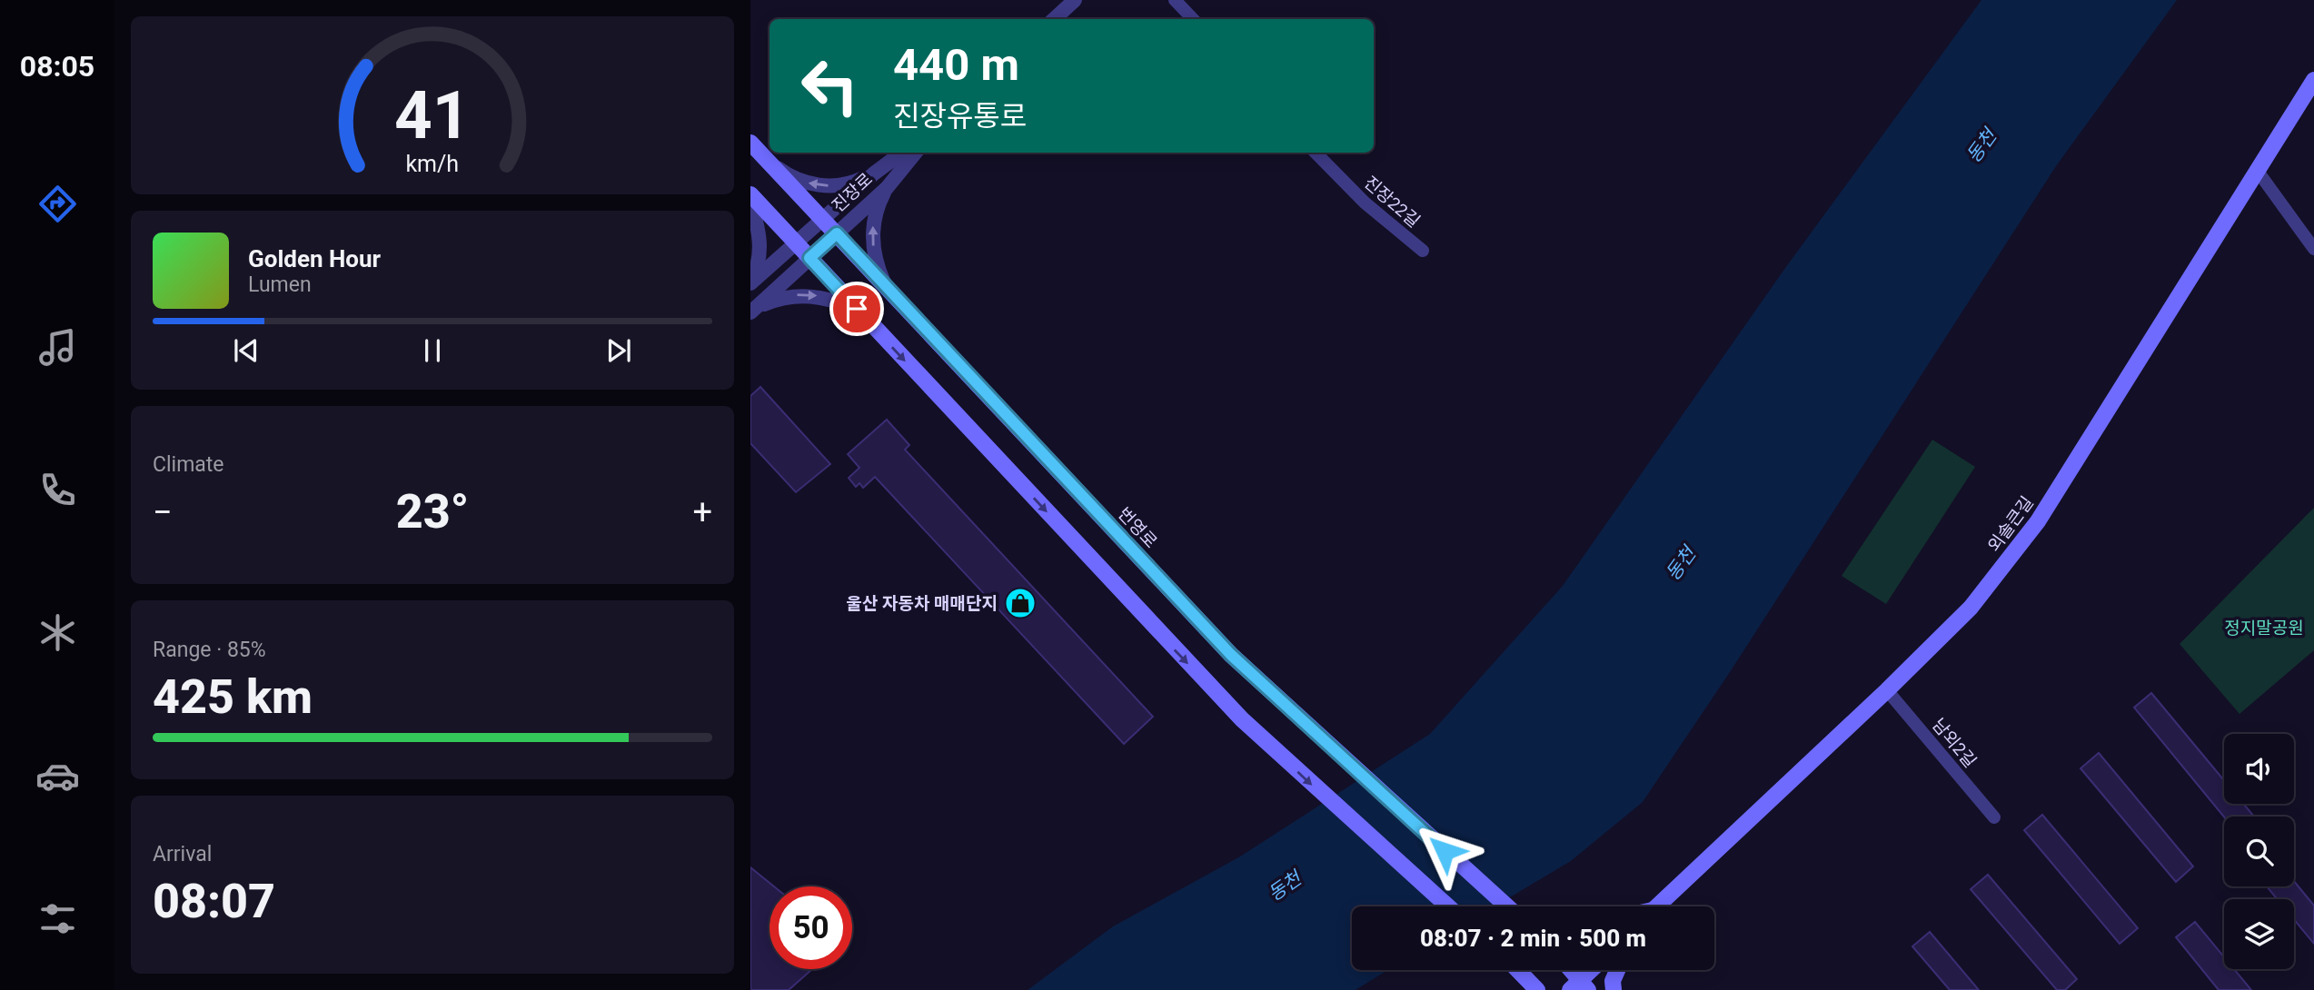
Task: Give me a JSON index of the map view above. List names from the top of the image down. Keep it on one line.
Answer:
{"streets":{"main road":["외솔큰길","번영로"],"street":["진장로","진장22길","남외2길"]},"crossings":[["진장로","번영로"],["외솔큰길","남외2길"]],"water":["동천"],"parks":["정지말공원"],"places":{"shop":["울산 자동차 매매단지"]},"page":{"tabs":"08:05","turn":["440 m","진장유통로"],"song":["Golden Hour","Lumen"],"tile":["Climate",["Range · 85%","425 km"],["Arrival","08:07"]],"heat":["−","23°","+"],"limit":"50","trip":"08:07 · 2 min · 500 m","gauge":["41","km/h"]}}
